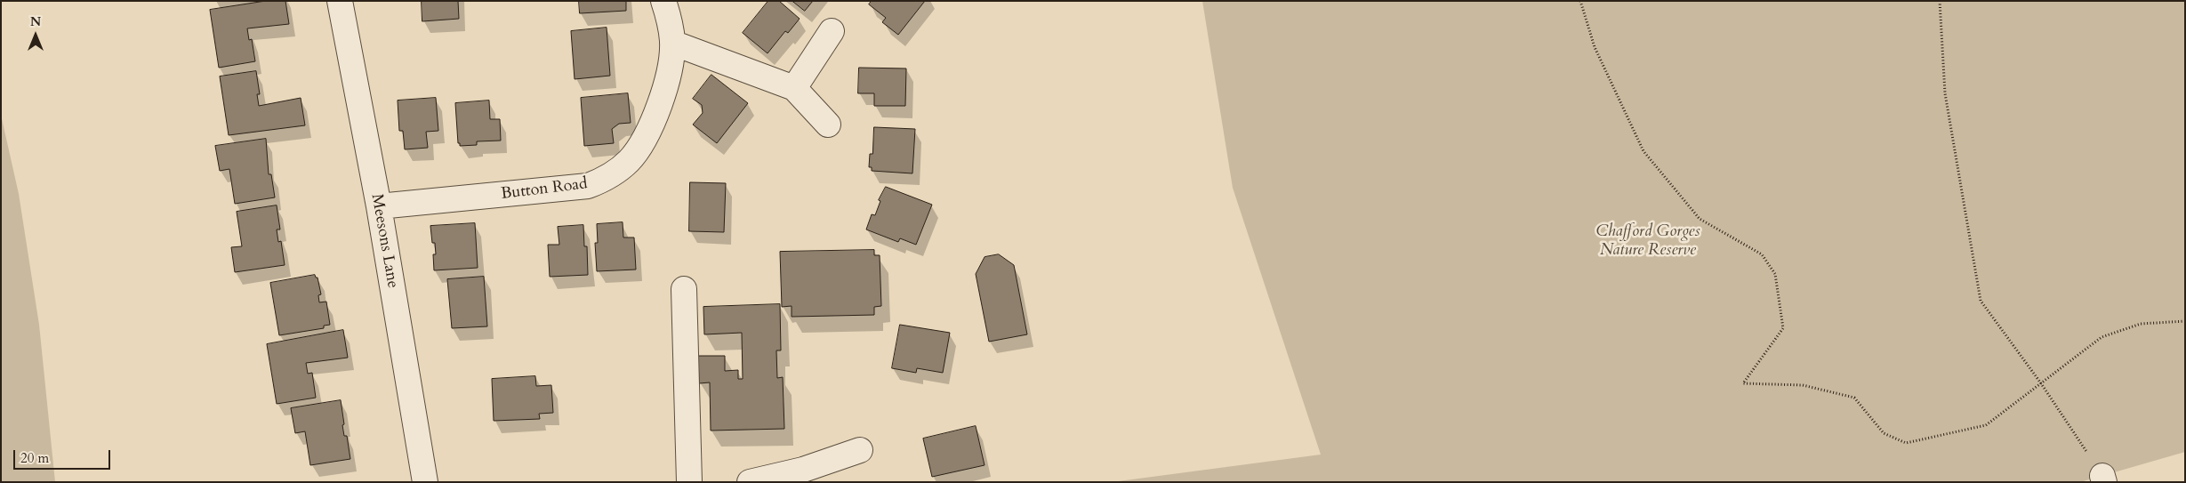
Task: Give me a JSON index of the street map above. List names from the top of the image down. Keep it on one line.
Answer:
{"streets":{"street":["Button Road","Meesons Lane"]},"crossings":[["Button Road","Meesons Lane"]],"parks":["Chafford Gorges Nature Reserve"],"scale_bar":"20 m","north":"top"}
